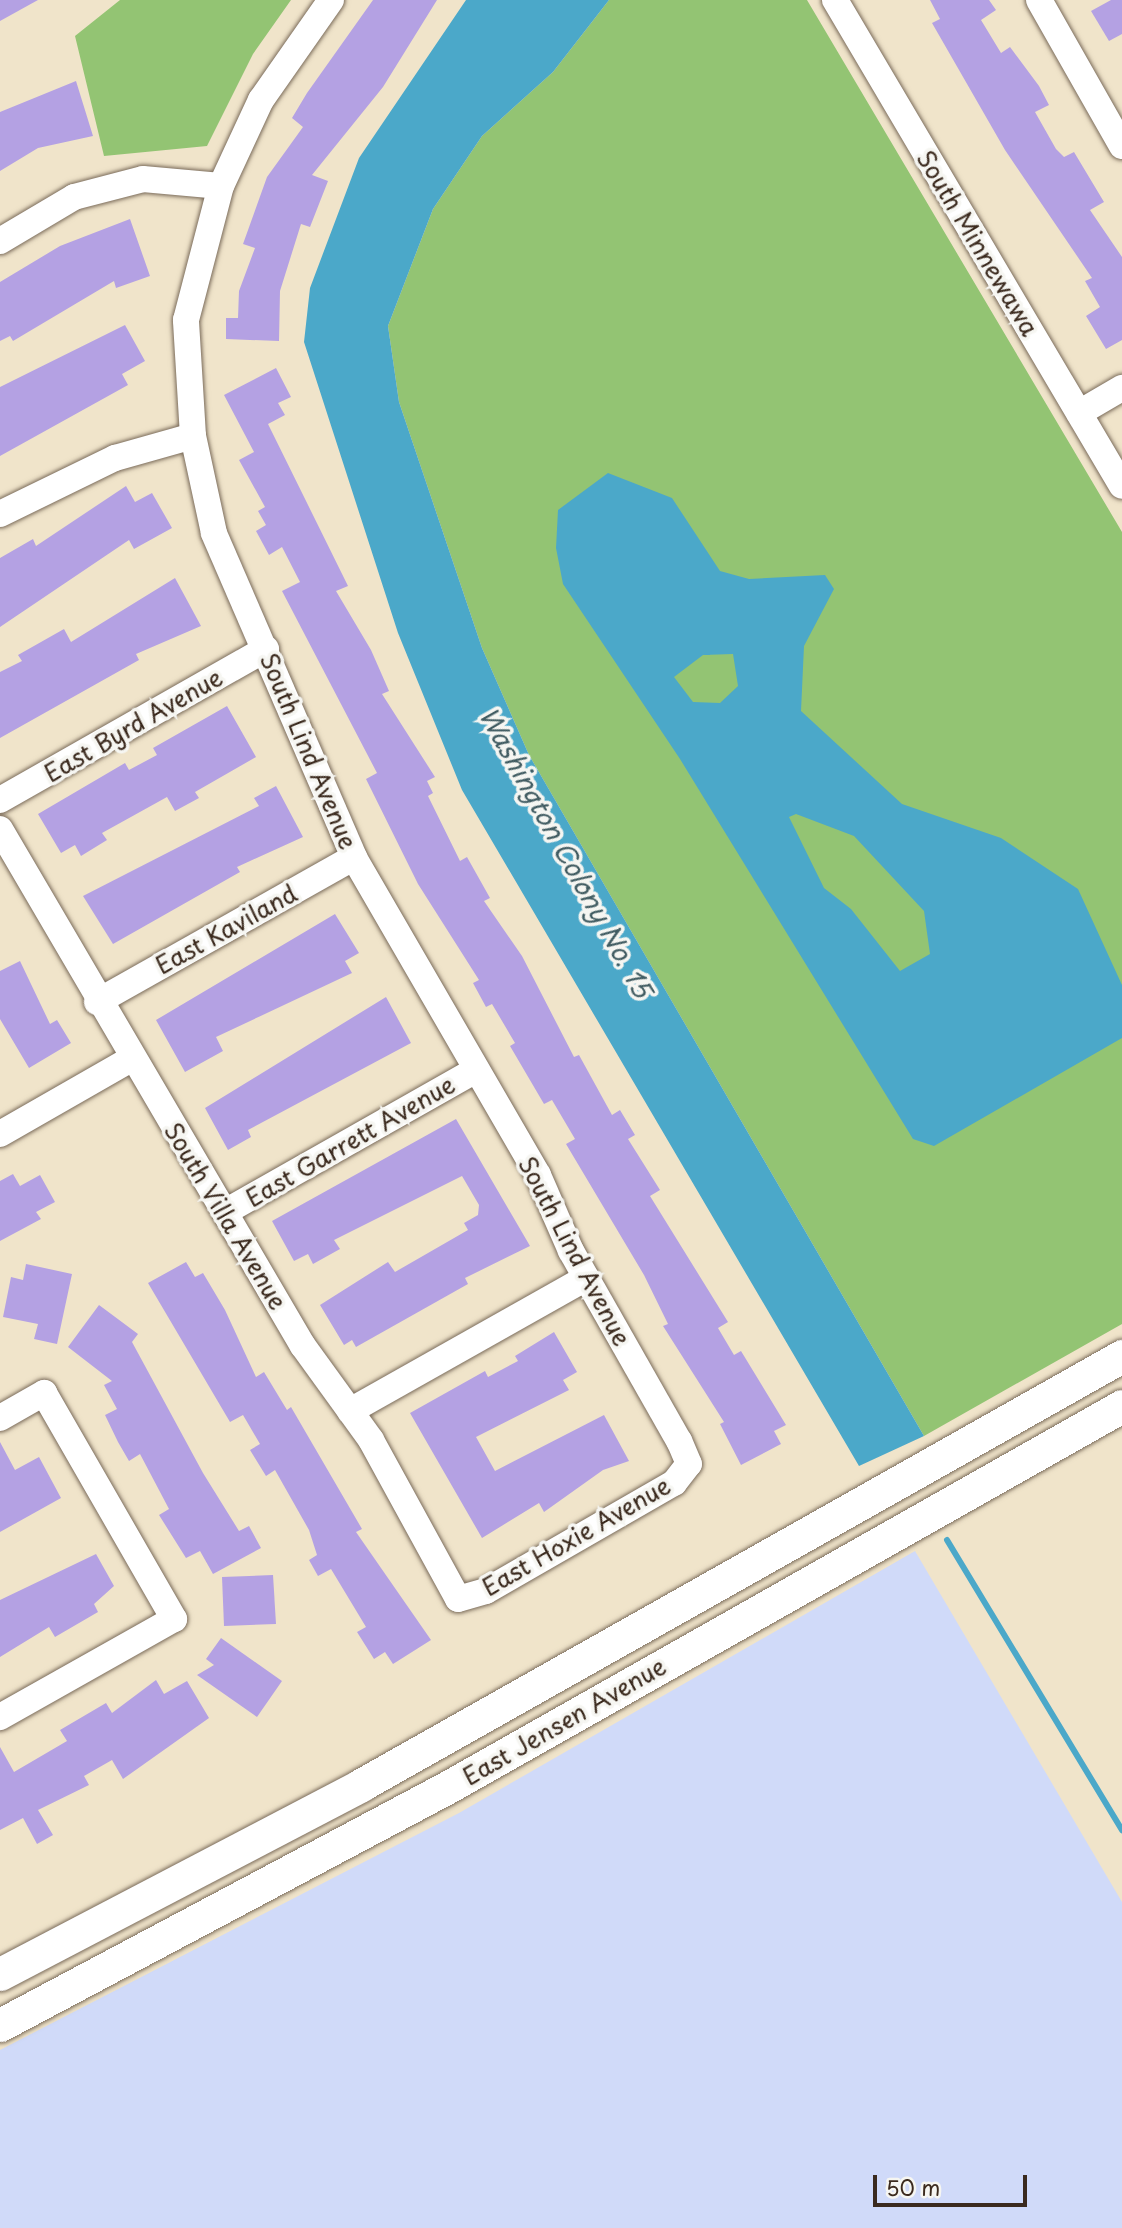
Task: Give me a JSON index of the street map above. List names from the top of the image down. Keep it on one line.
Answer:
{"streets":{"main road":["East Jensen Avenue"],"street":["South Minnewawa","East Byrd Avenue","South Lind Avenue","East Kaviland","East Garrett Avenue","South Villa Avenue","East Hoxie Avenue"]},"crossings":[["East Byrd Avenue","South Lind Avenue"],["South Lind Avenue","East Kaviland"],["South Lind Avenue","East Garrett Avenue"],["South Lind Avenue","East Hoxie Avenue"],["East Kaviland","South Villa Avenue"],["East Garrett Avenue","South Villa Avenue"],["South Villa Avenue","East Hoxie Avenue"]],"water":["Washington Colony No. 15"],"scale_bar":"50 m"}
